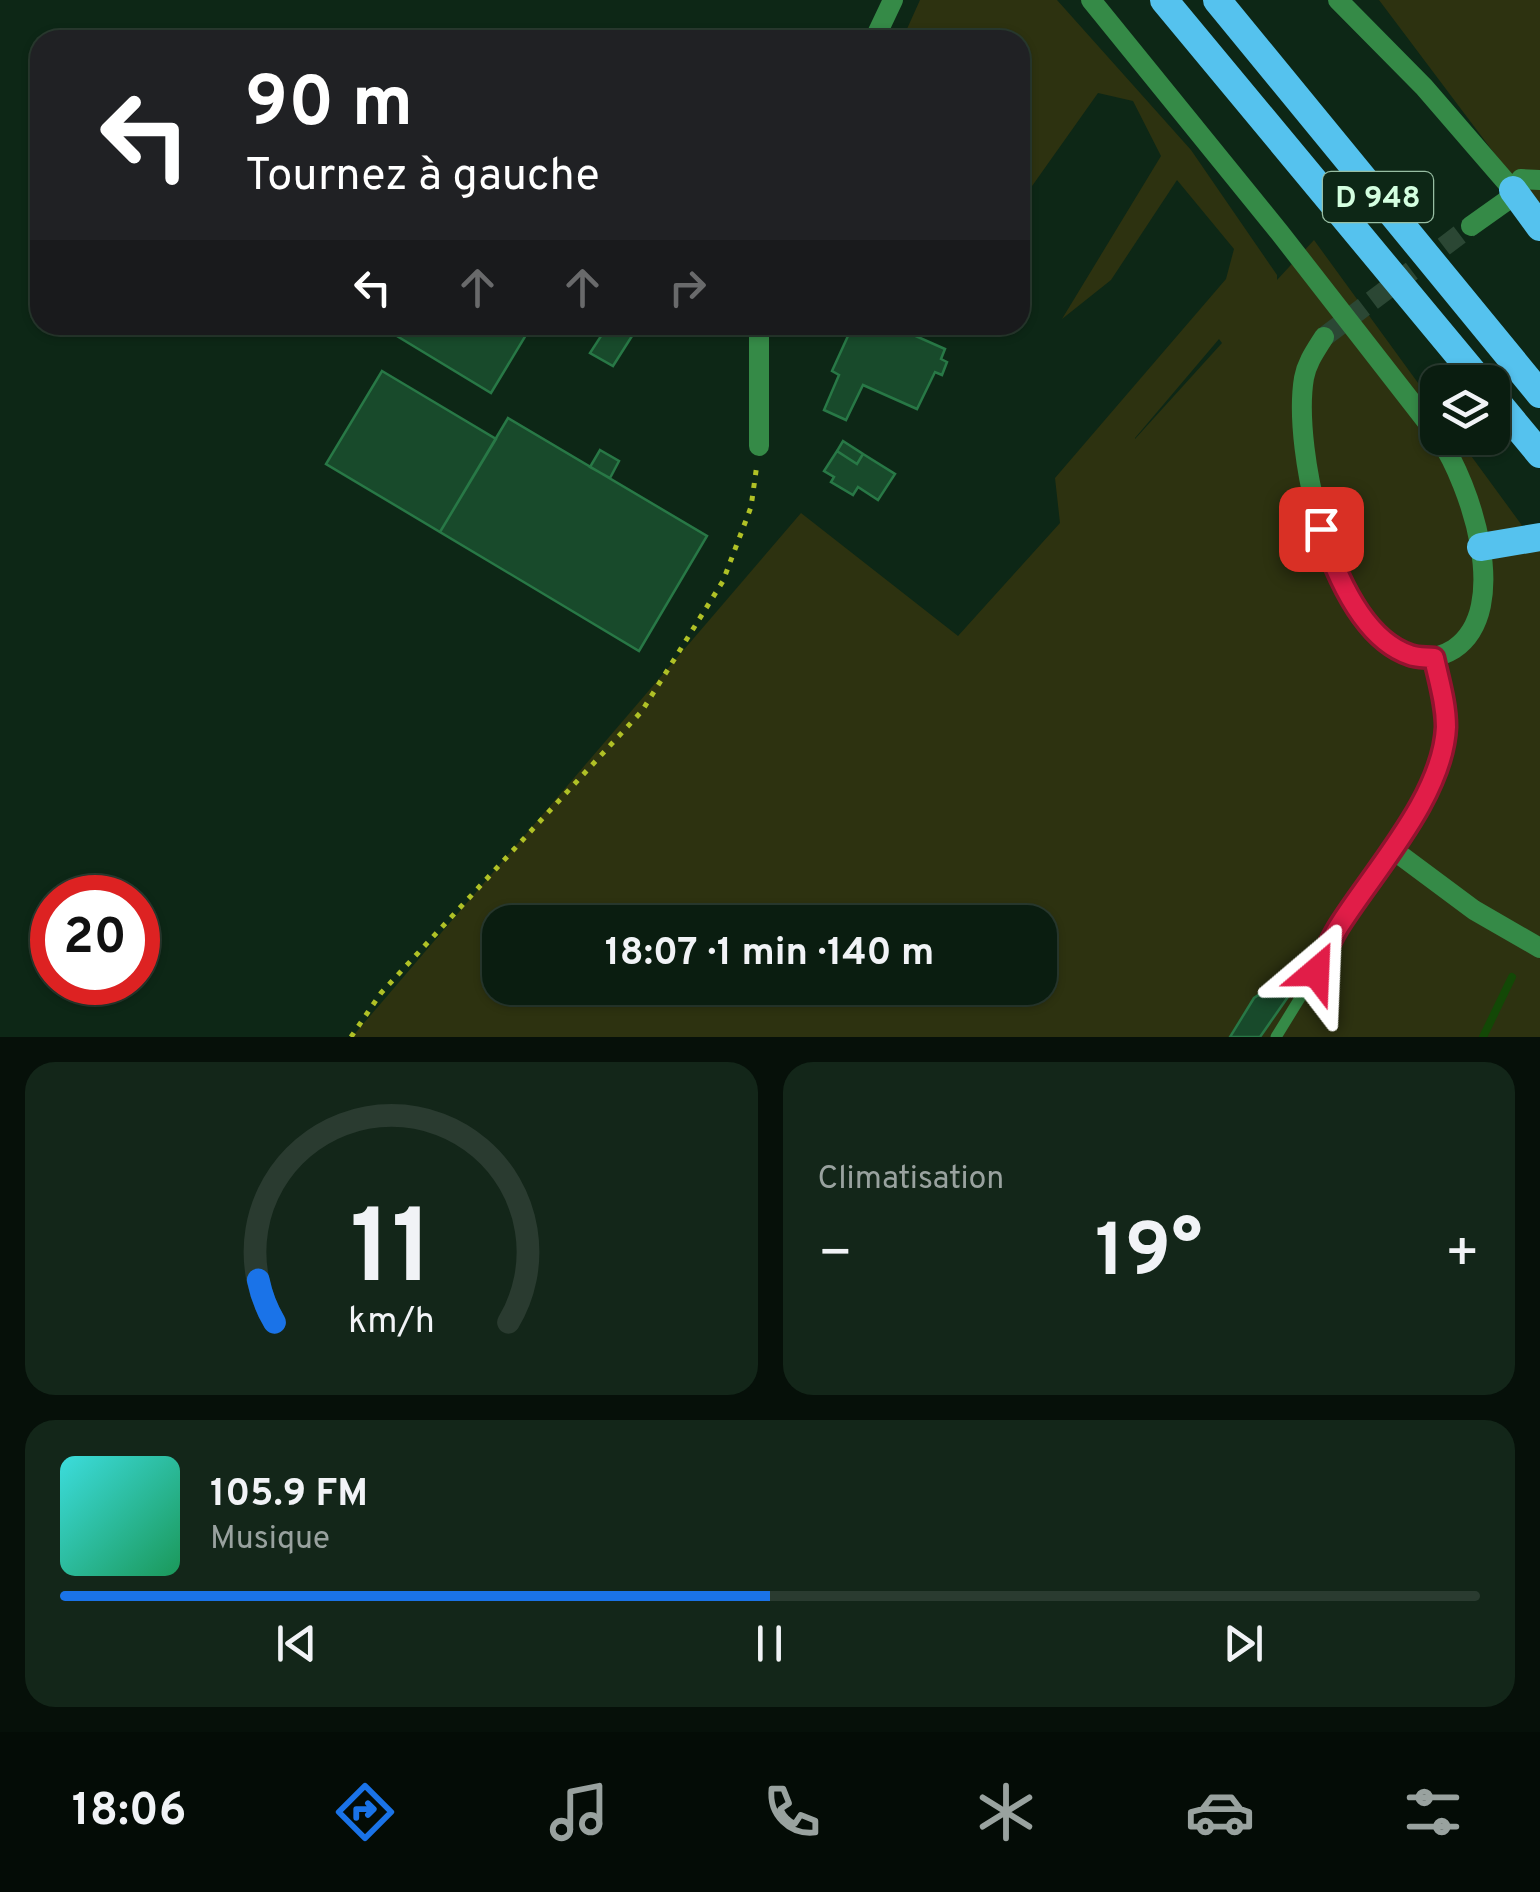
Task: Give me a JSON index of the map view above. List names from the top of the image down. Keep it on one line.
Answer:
{"streets":{"highway":["D 948"]},"page":{"turn":["90 m","Tournez à gauche"],"limit":"20","trip":"18:07 · 1 min · 140 m","tile":"Climatisation","heat":["−","19°","+"],"song":["105.9 FM","Musique"],"tabs":"18:06","gauge":["11","km/h"]}}
